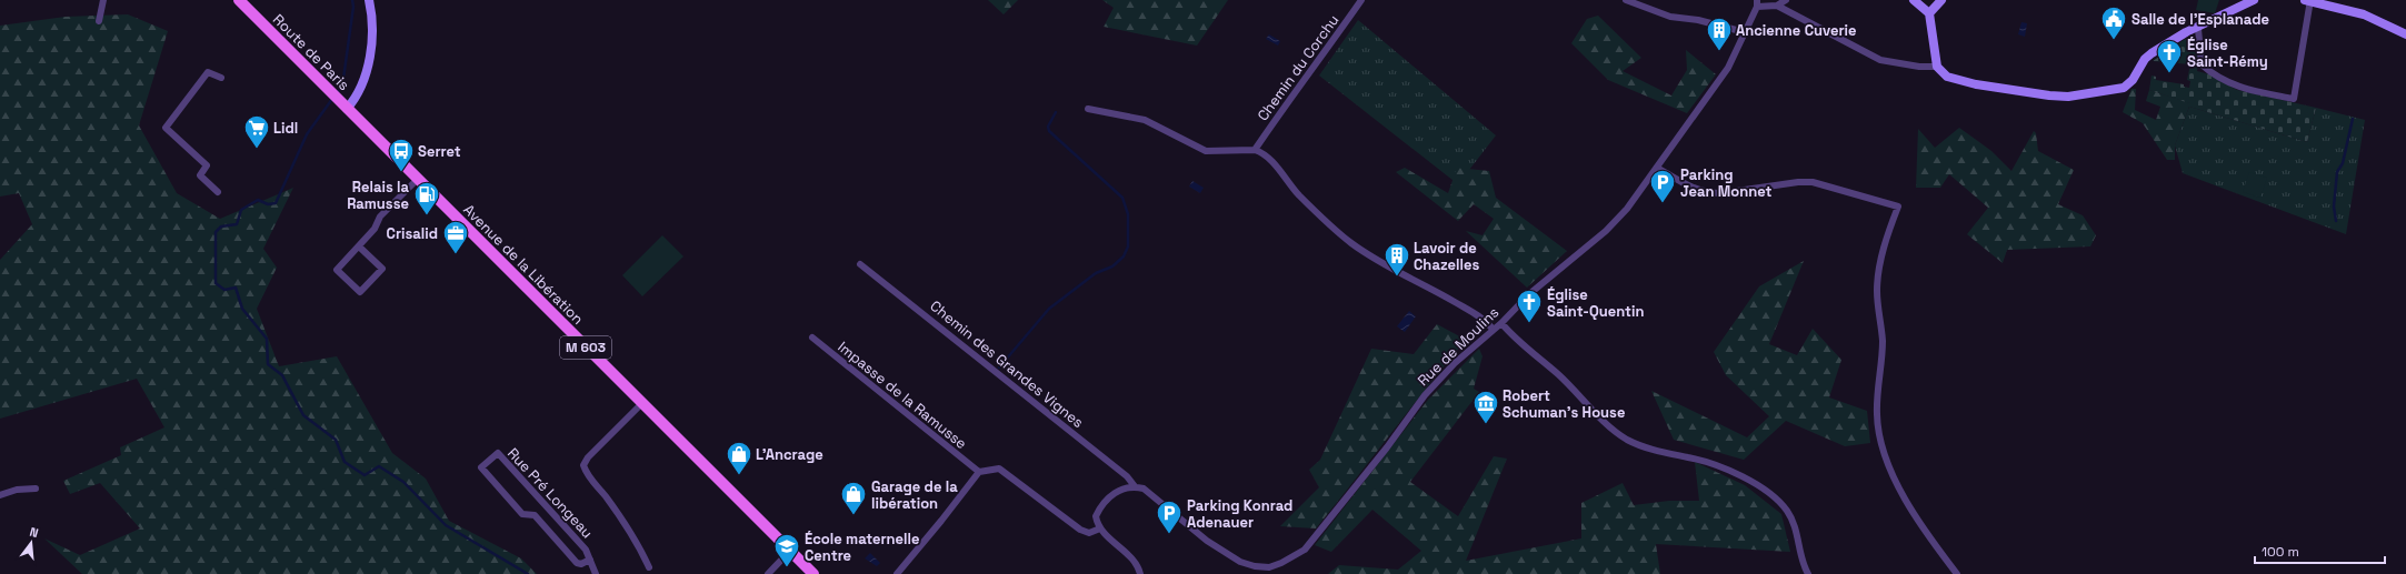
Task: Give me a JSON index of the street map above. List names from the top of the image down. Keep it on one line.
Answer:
{"streets":{"main road":["Route de Paris","Avenue de la Libération","M 603"],"street":["Chemin du Corchu","Rue de Moulins","Chemin des Grandes Vignes","Impasse de la Ramusse","Rue Pré Longeau"]},"crossings":[["Route de Paris","Avenue de la Libération"],["Rue de Moulins","Chemin des Grandes Vignes"]],"places":{"public building":["Salle de l'Esplanade"],"building":["Ancienne Cuverie","Lavoir de Chazelles"],"church":["Église Saint-Rémy","Église Saint-Quentin"],"supermarket":["Lidl"],"bus stop":["Serret"],"parking":["Parking Jean Monnet","Parking Konrad Adenauer"],"fuel station":["Relais la Ramusse"],"office":["Crisalid"],"museum":["Robert Schuman's House"],"shop":["L'Ancrage","Garage de la libération"],"school or university":["École maternelle Centre"]},"scale_bar":"100 m","north":"top"}
